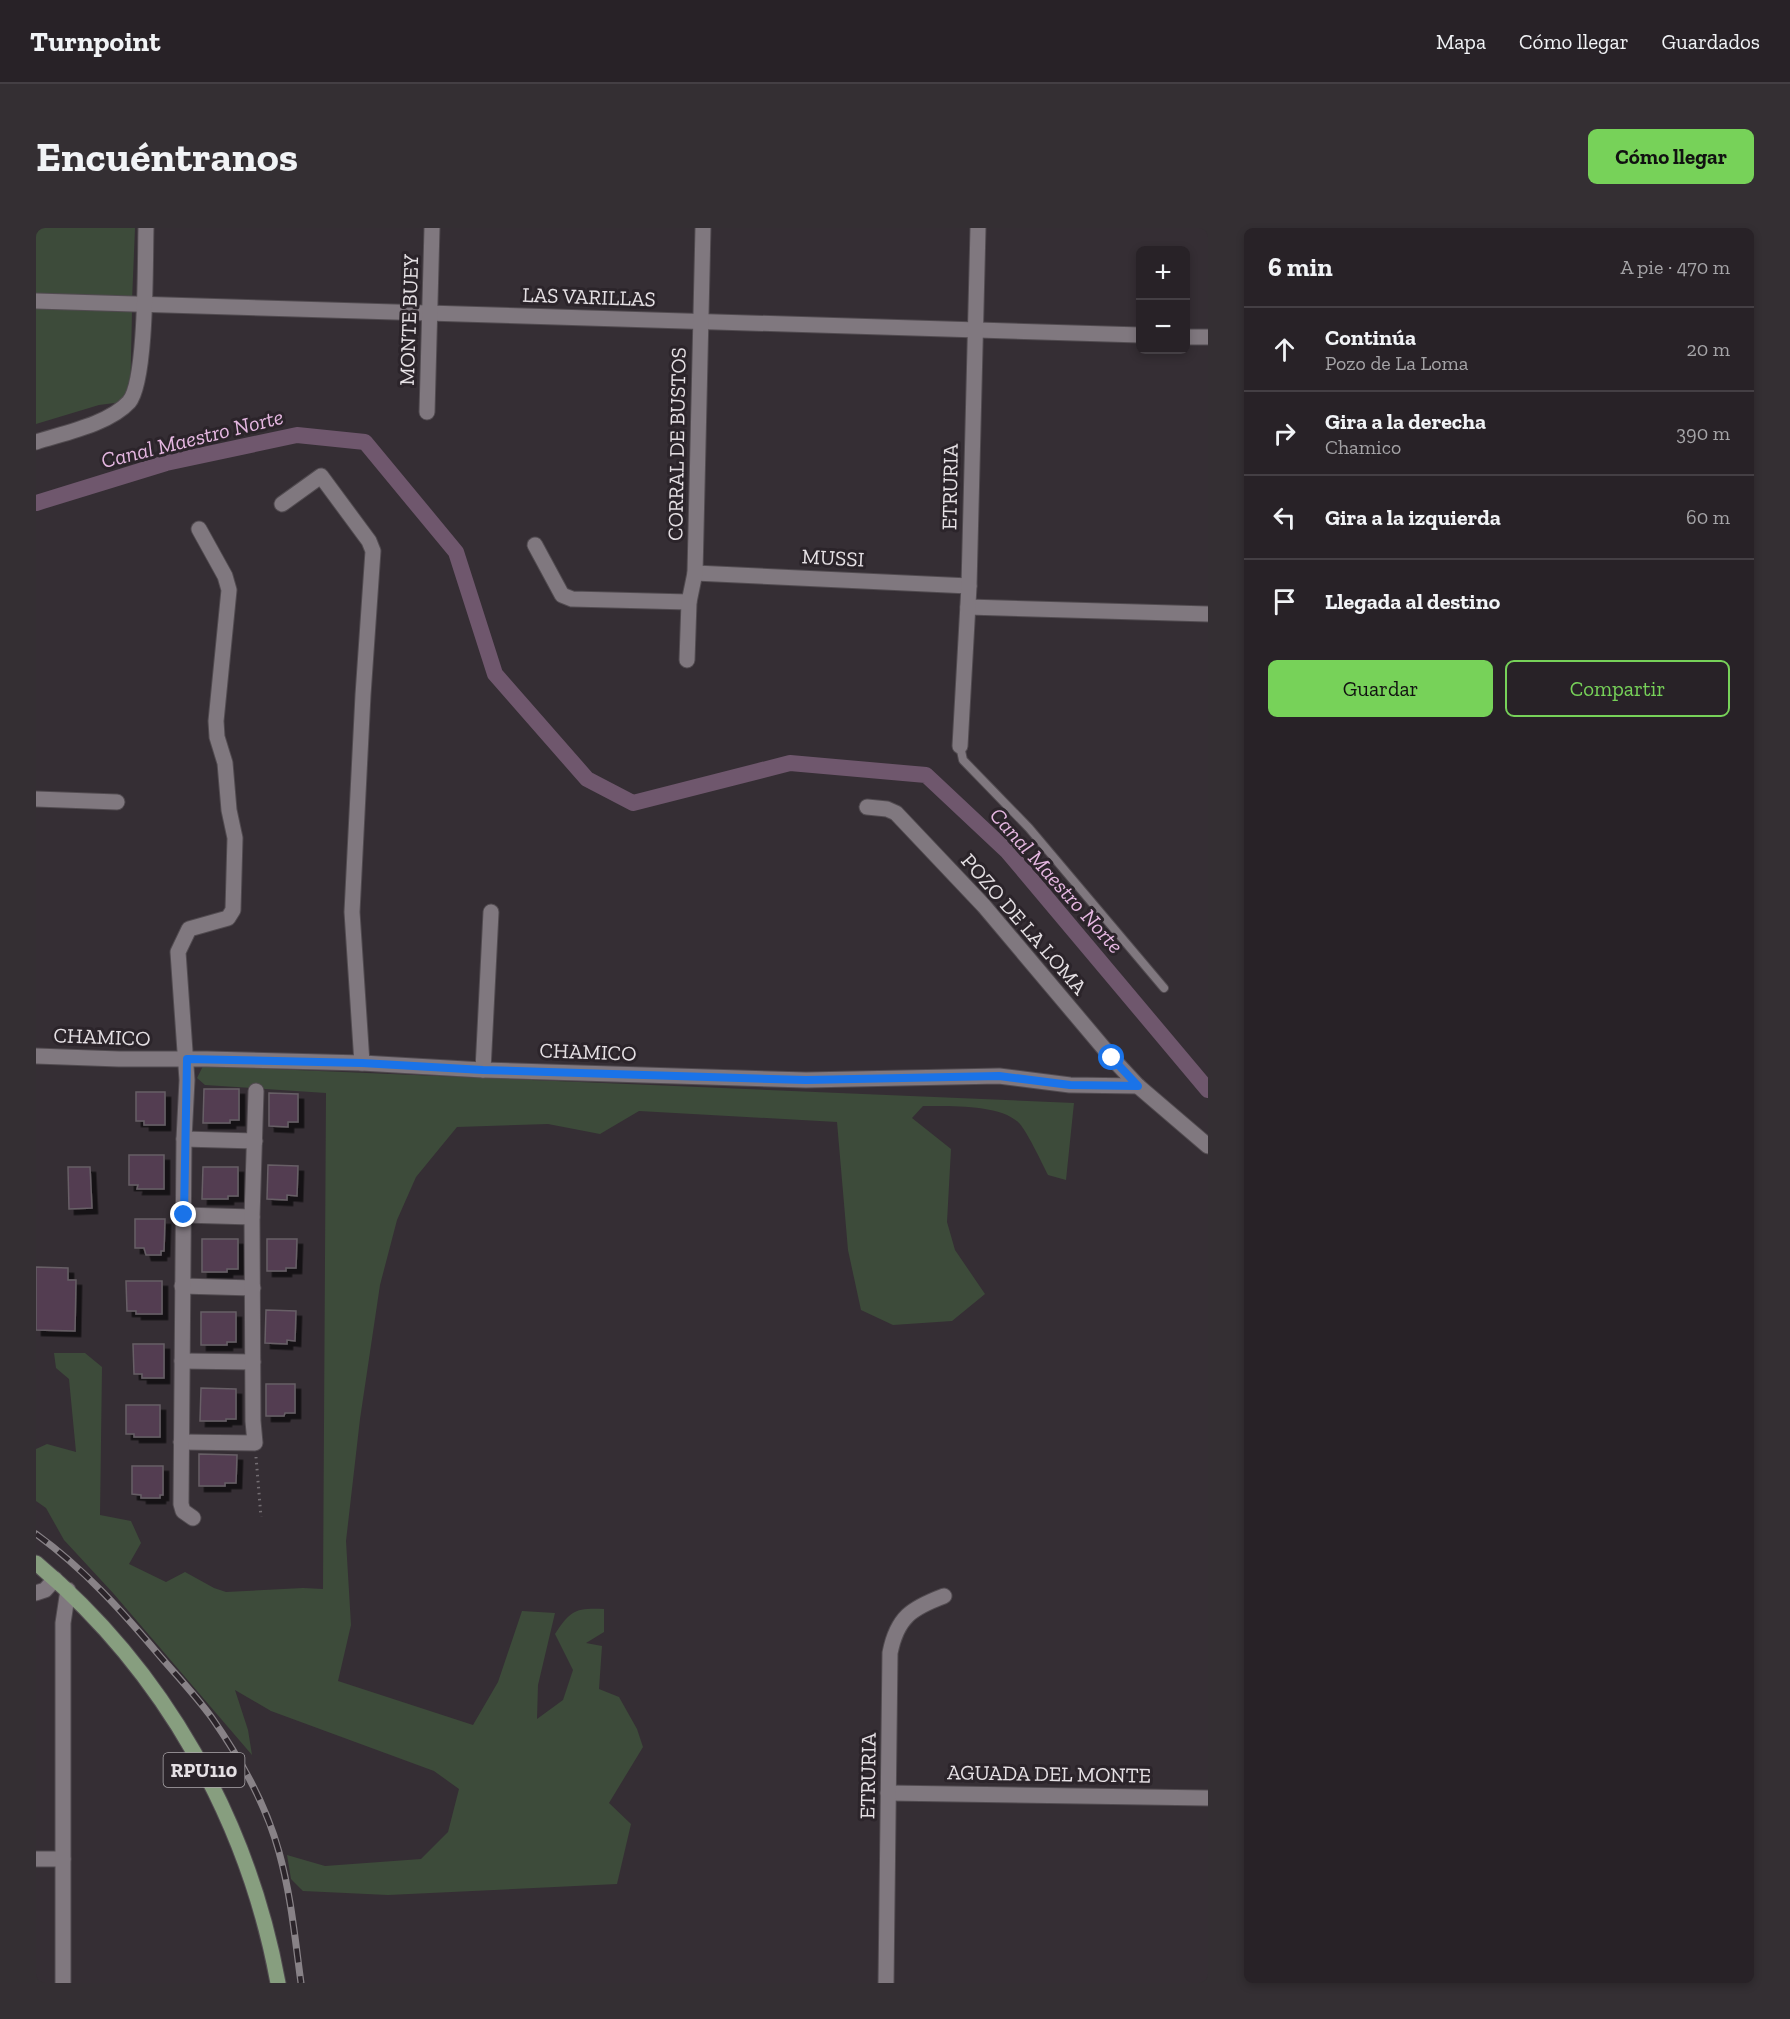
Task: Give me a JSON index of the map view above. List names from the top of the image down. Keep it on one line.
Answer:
{"streets":{"main road":["RPU110"],"street":["LAS VARILLAS","MONTE BUEY","CORRAL DE BUSTOS","ETRURIA","MUSSI","POZO DE LA LOMA","CHAMICO","AGUADA DEL MONTE"]},"crossings":[["LAS VARILLAS","MONTE BUEY"],["LAS VARILLAS","CORRAL DE BUSTOS"],["LAS VARILLAS","ETRURIA"],["CORRAL DE BUSTOS","MUSSI"],["ETRURIA","MUSSI"],["ETRURIA","AGUADA DEL MONTE"],["POZO DE LA LOMA","CHAMICO"]],"water":["Canal Maestro Norte"],"page":{"header":"Turnpoint","nav":["Mapa","Cómo llegar","Guardados"],"buttons":["Cómo llegar",["Guardar","Compartir"]],"title":"Encuéntranos","heading":["6 min","A pie · 470 m"],"map_buttons":["+","−"],"list":[["Continúa","Pozo de La Loma","20 m"],["Gira a la derecha","Chamico","390 m"],["Gira a la izquierda","60 m"],"Llegada al destino"]}}
